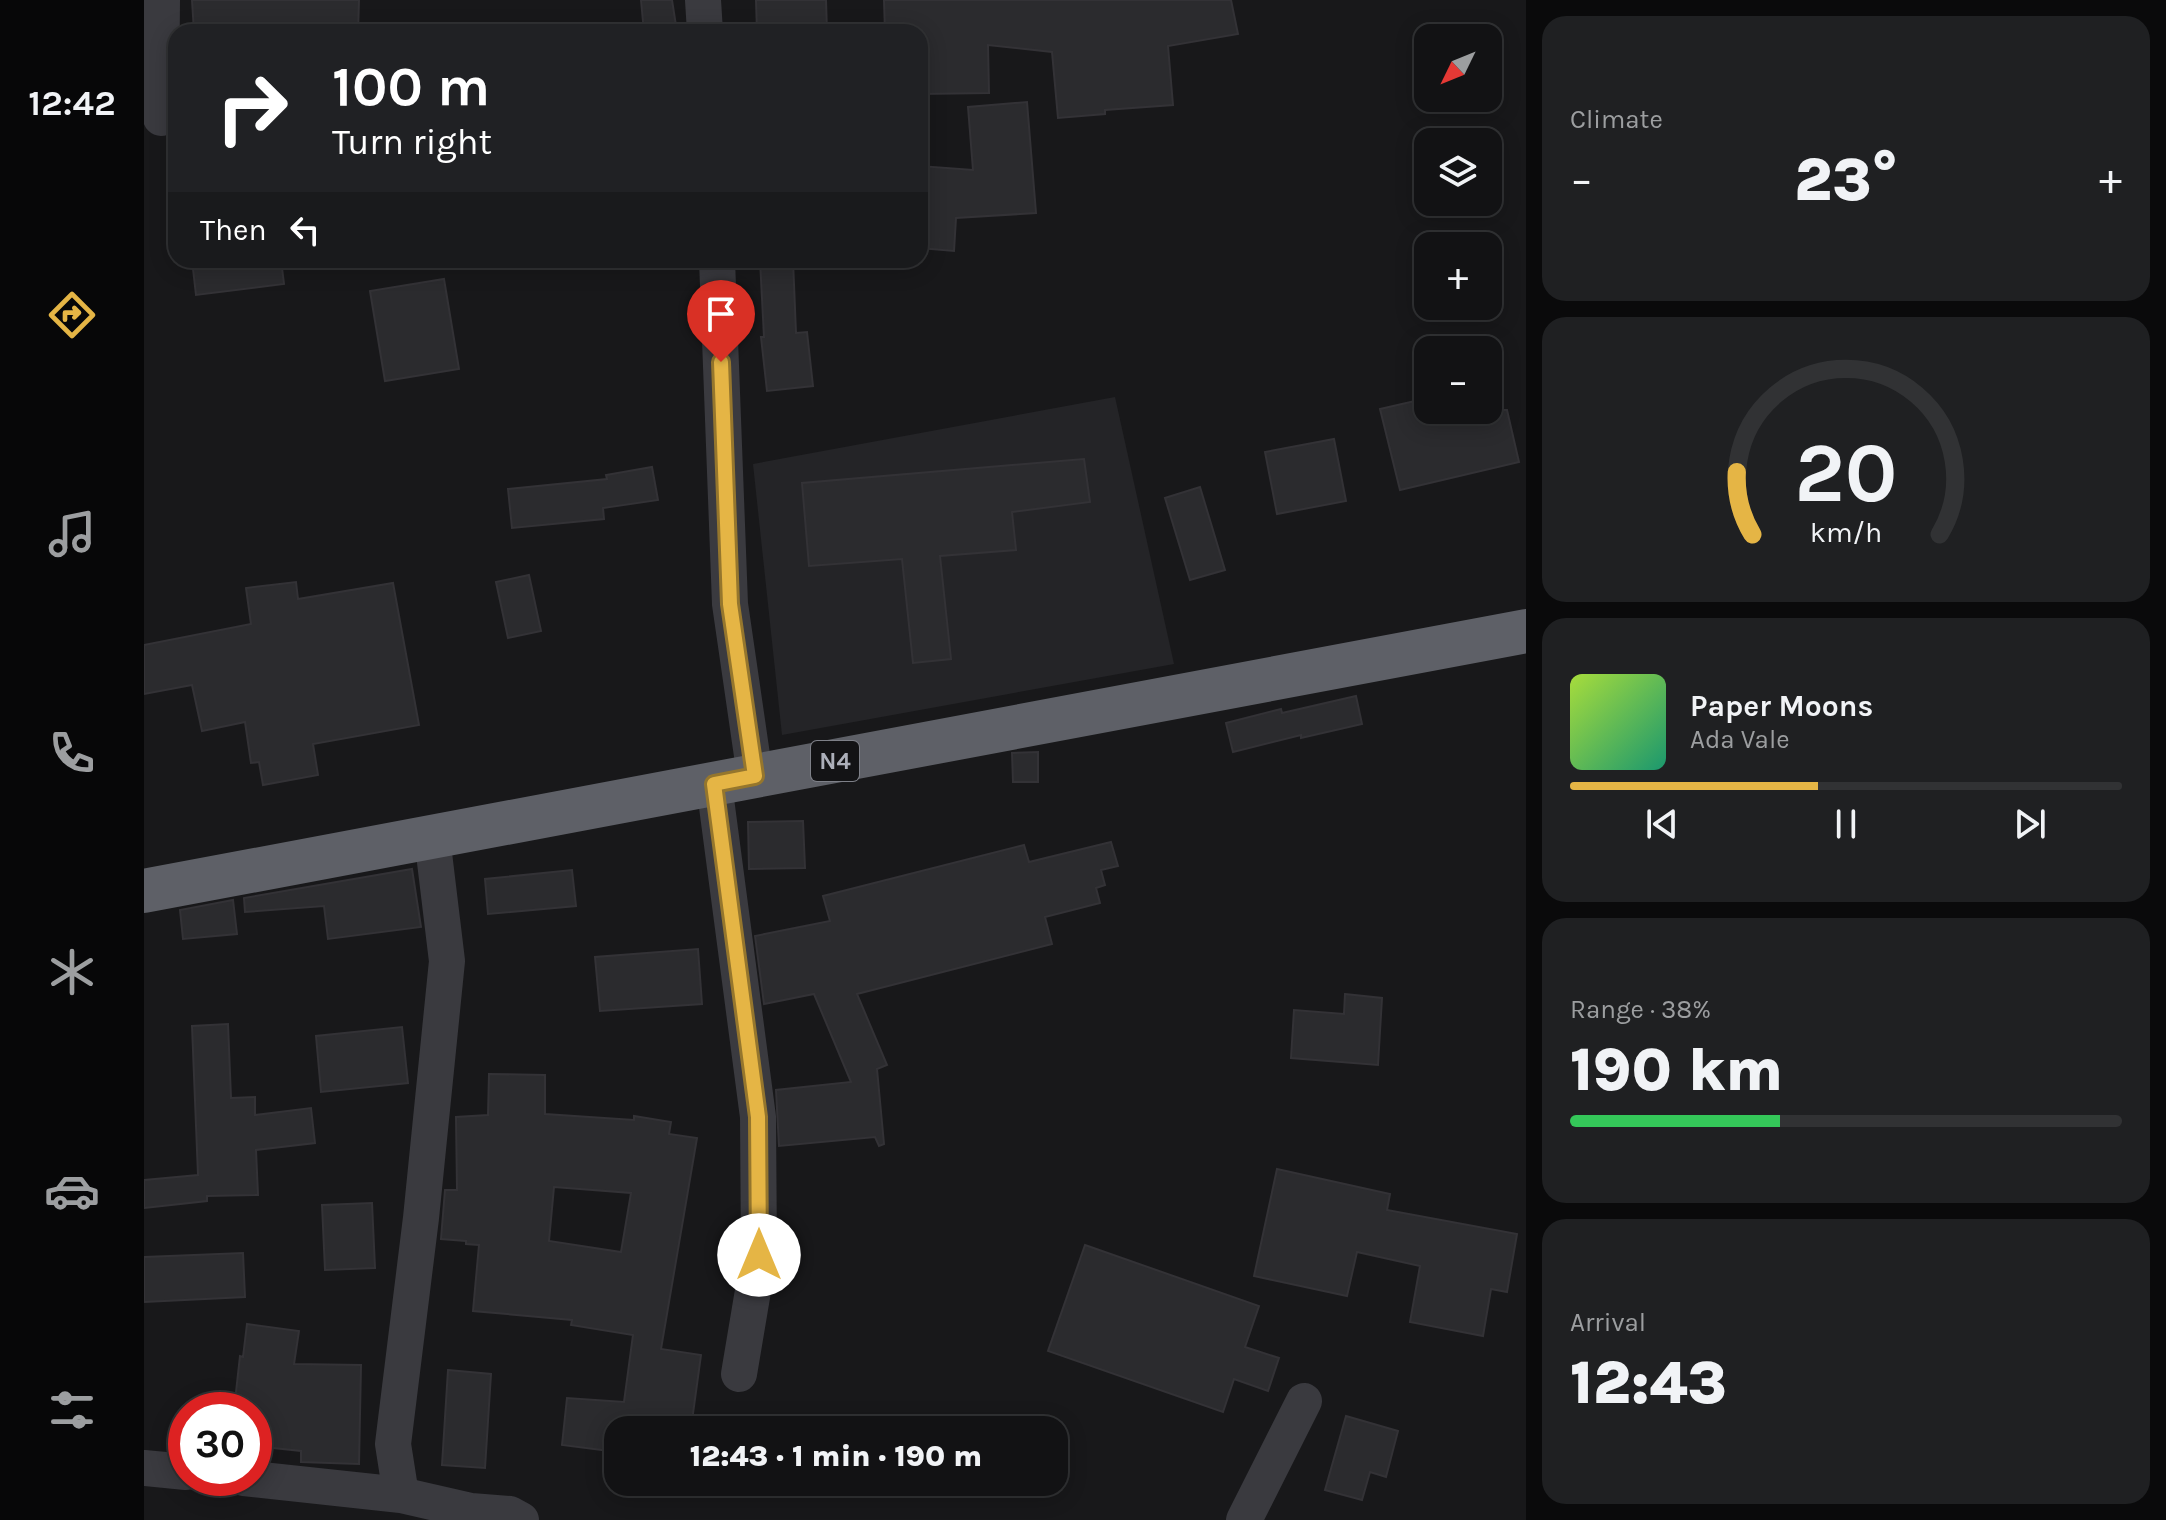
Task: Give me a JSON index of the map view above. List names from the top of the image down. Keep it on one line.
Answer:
{"streets":{"highway":["N4"]},"north":"bottom left","page":{"tabs":"12:42","tile":["Climate",["Range · 38%","190 km"],["Arrival","12:43"]],"map_buttons":["+","−"],"turn":["100 m","Turn right"],"heat":["−","23°","+"],"then":"Then","song":["Paper Moons","Ada Vale"],"limit":"30","trip":"12:43 · 1 min · 190 m","gauge":["20","km/h"]}}
